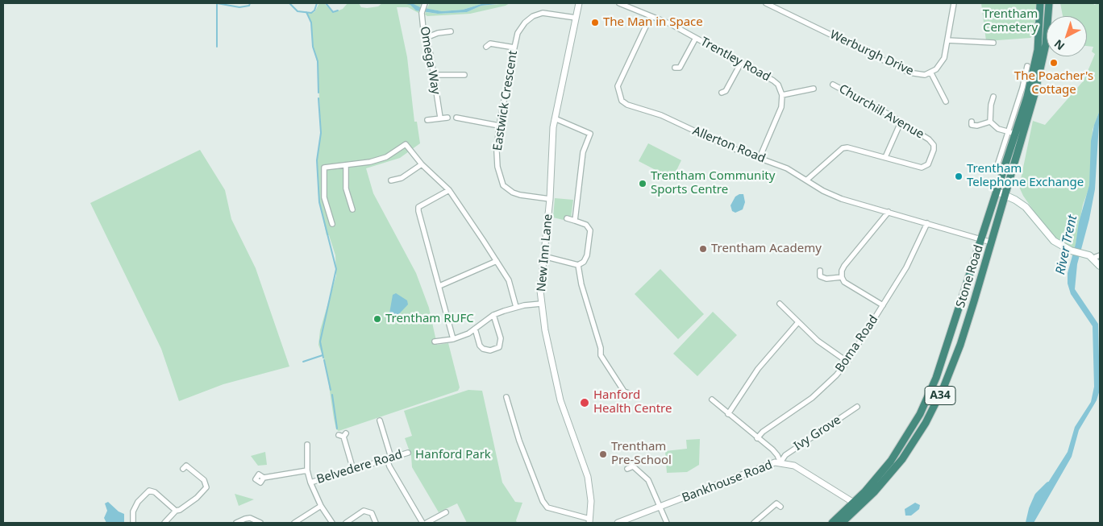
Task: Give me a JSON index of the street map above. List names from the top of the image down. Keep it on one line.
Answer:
{"streets":{"highway":["Stone Road","A34"],"street":["Werburgh Drive","Trentley Road","Omega Way","Eastwick Crescent","Churchill Avenue","Allerton Road","New Inn Lane","Boma Road","Ivy Grove","Belvedere Road","Bankhouse Road"]},"crossings":[["Trentley Road","Allerton Road"],["Eastwick Crescent","New Inn Lane"],["Allerton Road","Stone Road"],["Allerton Road","Boma Road"],["Stone Road","Bankhouse Road"],["Ivy Grove","Bankhouse Road"]],"water":["River Trent"],"parks":["Trentham Cemetery","Hanford Park"],"places":["The Man in Space","The Poacher's Cottage","Trentham Telephone Exchange","Trentham Community Sports Centre","Trentham Academy","Trentham RUFC","Hanford Health Centre","Trentham Pre-School"],"north":"bottom left"}
